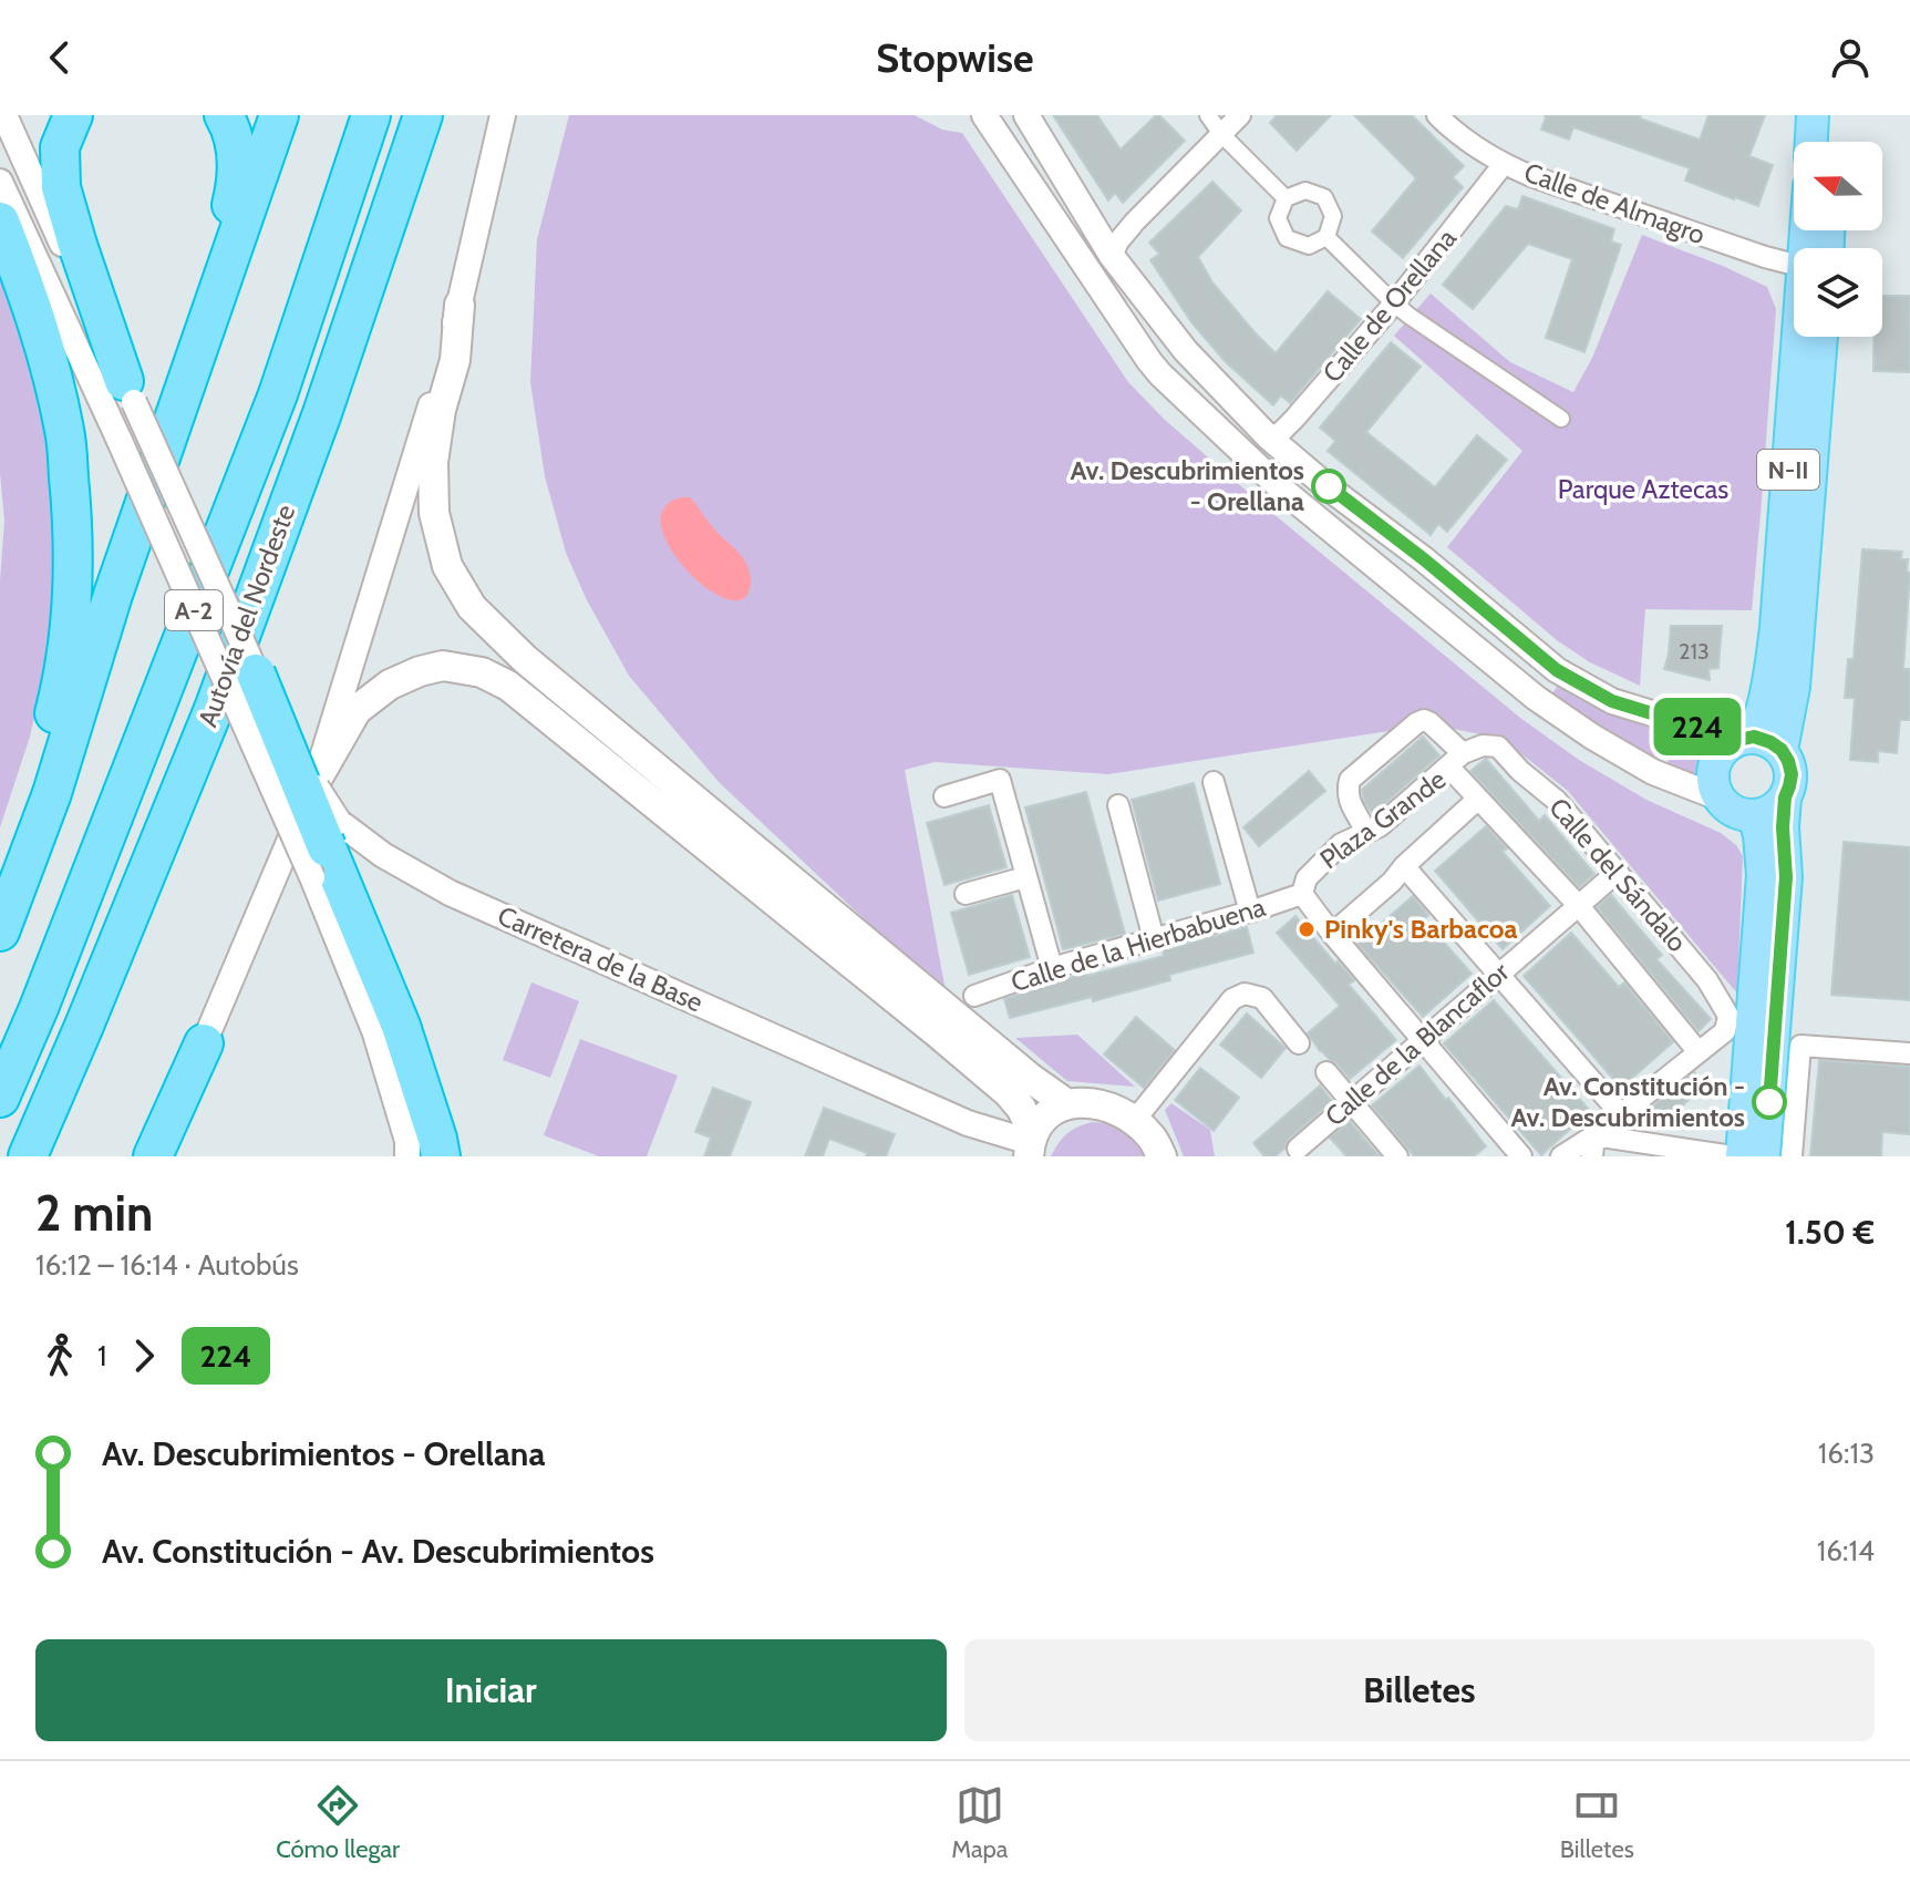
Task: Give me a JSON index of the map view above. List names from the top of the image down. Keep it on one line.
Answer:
{"streets":{"highway":["A-2","Autovía del Nordeste"],"main road":["N-II"],"street":["Calle de Almagro","Calle de Orellana","Plaza Grande","Calle del Sándalo","Calle de la Hierbabuena","Carretera de la Base","Calle de la Blancaflor"]},"crossings":[["Calle de Almagro","Calle de Orellana"],["Plaza Grande","Calle del Sándalo"],["Plaza Grande","Calle de la Hierbabuena"],["Calle del Sándalo","Calle de la Blancaflor"]],"parks":["Parque Aztecas"],"places":["Av. Descubrimientos - Orellana","Pinky's Barbacoa","Av. Constitución - Av. Descubrimientos"],"lines":["bus line 224"],"house_numbers":["213"],"north":"left","page":{"header":"Stopwise","on_map":"224","heading":["2 min","16:12 – 16:14 · Autobús","1.50 €"],"legs":["1","224"],"list":[{"name":"Av. Descubrimientos - Orellana","value":"16:13"},{"name":"Av. Constitución - Av. Descubrimientos","value":"16:14"}],"buttons":["Iniciar","Billetes"],"tabs":["Cómo llegar","Mapa","Billetes"]}}
